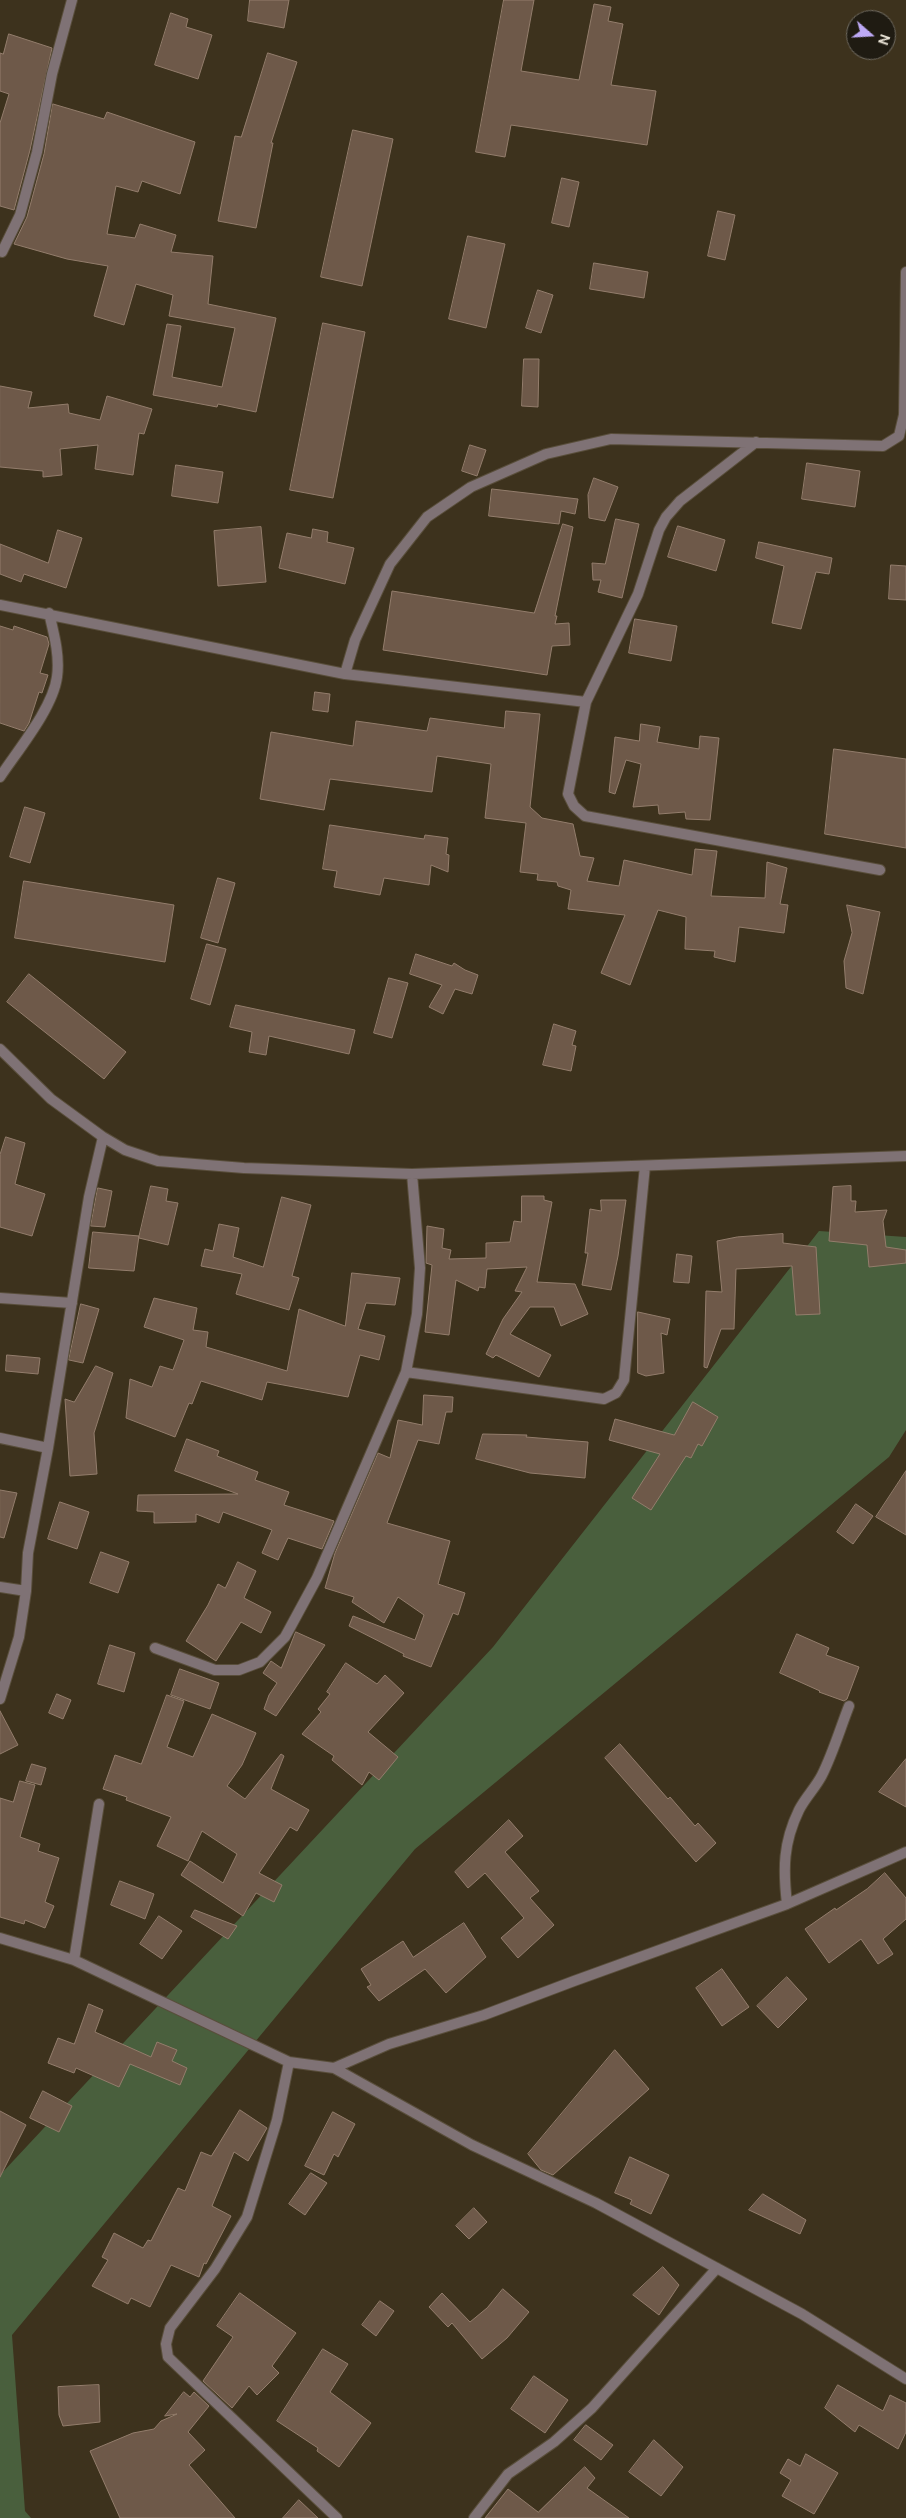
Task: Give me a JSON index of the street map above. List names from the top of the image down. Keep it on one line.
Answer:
{"north":"right"}
